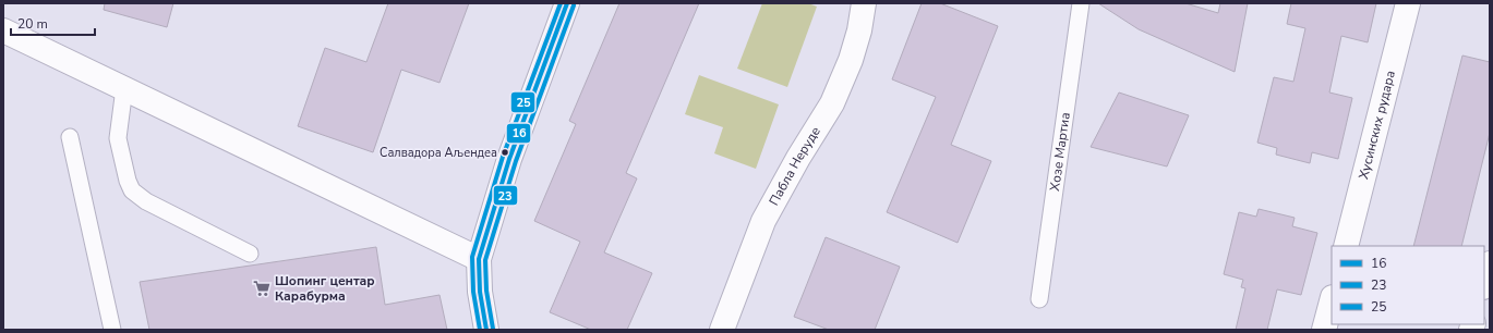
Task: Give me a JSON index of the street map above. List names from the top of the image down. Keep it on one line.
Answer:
{"streets":{"street":["Хусинских рудара","Пабла Неруде"],"lane":["Хозе Мартиа"]},"places":{"other":["Салвадора Аљендеа"],"supermarket":["Шопинг центар Карабурма"]},"lines":["transit line 16","transit line 25","transit line 23"],"legend":["16","23","25"],"scale_bar":"20 m"}
